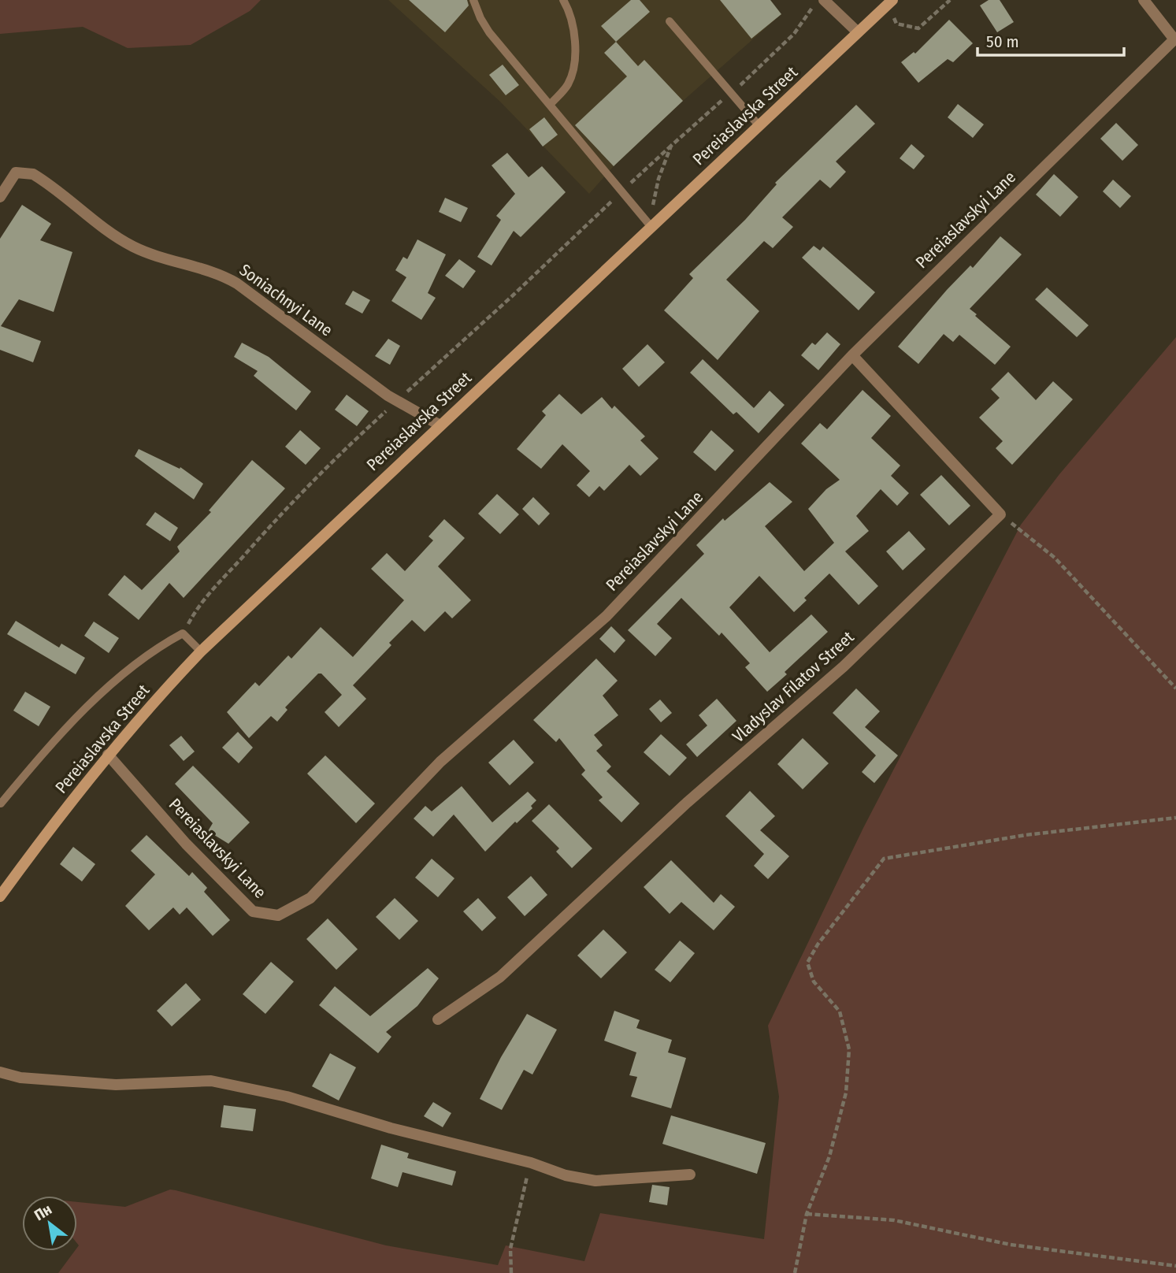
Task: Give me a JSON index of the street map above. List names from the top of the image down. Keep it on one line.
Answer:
{"streets":{"main road":["Pereiaslavska Street"],"street":["Pereiaslavskyi Lane","Soniachnyi Lane","Vladyslav Filatov Street"]},"crossings":[["Pereiaslavska Street","Pereiaslavskyi Lane"],["Pereiaslavska Street","Soniachnyi Lane"]],"scale_bar":"50 m","north":"top left"}
